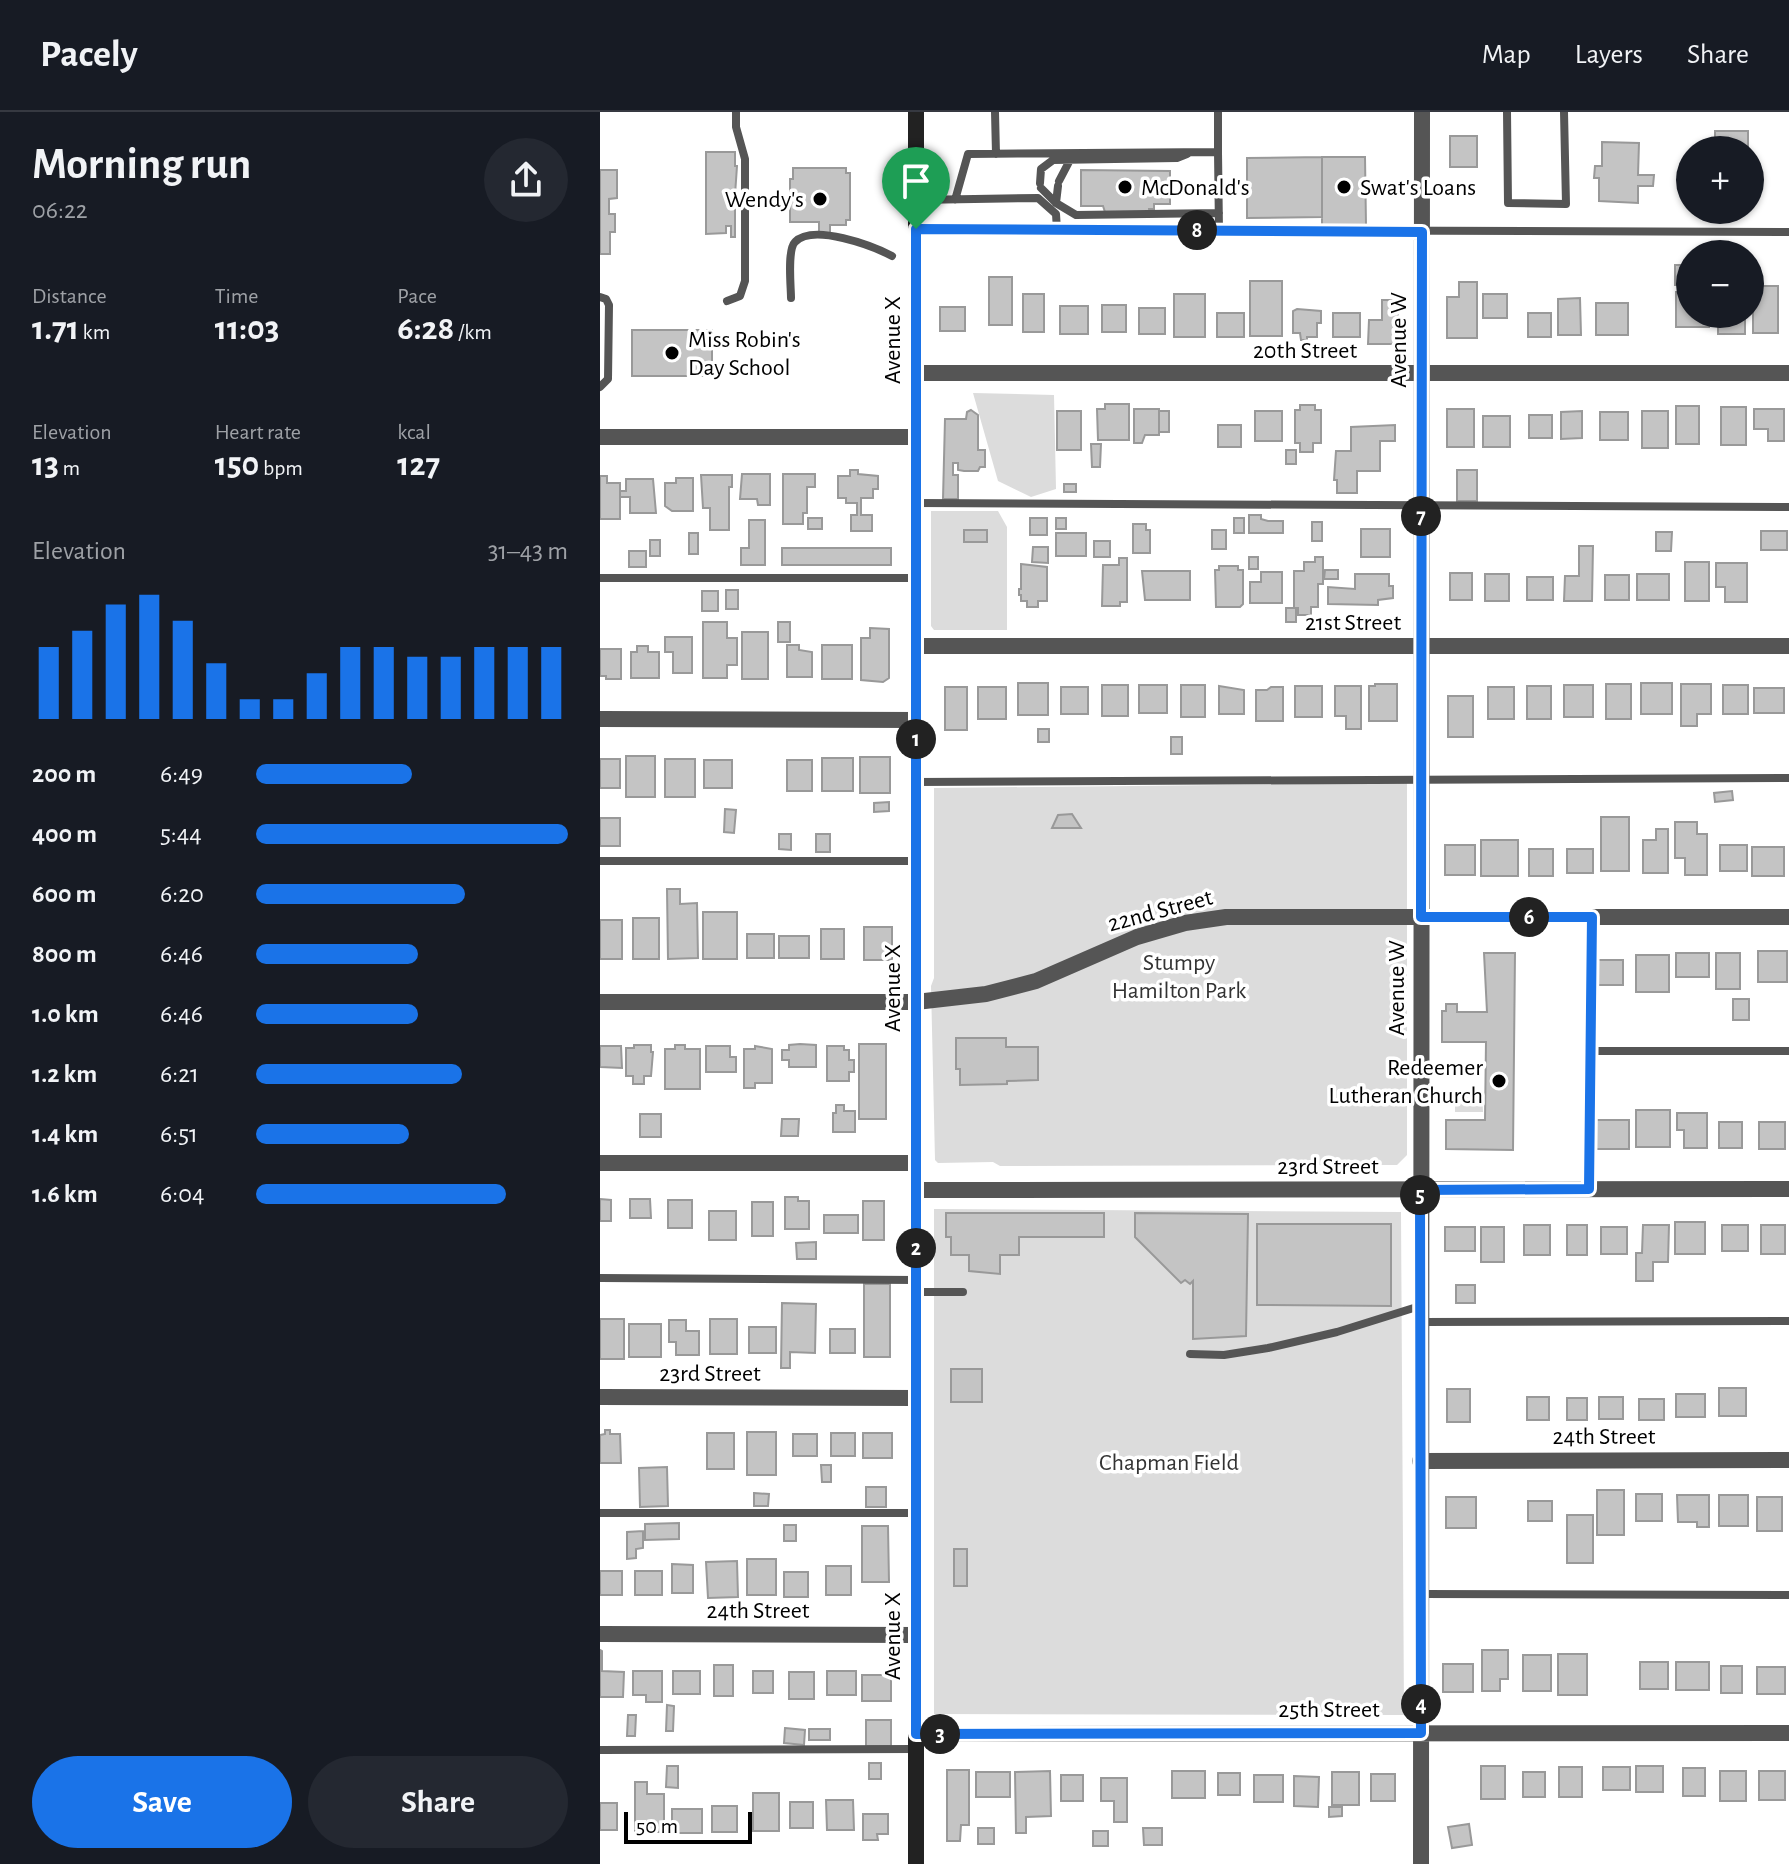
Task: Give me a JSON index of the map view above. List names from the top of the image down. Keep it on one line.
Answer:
{"streets":{"street":["Avenue X","Avenue W","20th Street","21st Street","22nd Street","23rd Street","24th Street","25th Street"]},"crossings":[["Avenue X","20th Street"],["Avenue X","21st Street"],["Avenue X","22nd Street"],["Avenue X","23rd Street"],["Avenue X","24th Street"],["Avenue X","25th Street"],["Avenue W","20th Street"],["Avenue W","21st Street"],["Avenue W","22nd Street"],["Avenue W","23rd Street"],["Avenue W","24th Street"],["Avenue W","25th Street"]],"parks":["Stumpy Hamilton Park","Chapman Field"],"places":["McDonald's","Swat's Loans","Wendy's","Miss Robin's Day School","Redeemer Lutheran Church"],"scale_bar":"50 m","page":{"header":"Pacely","nav":["Map","Layers","Share"],"heading":["Morning run","06:22"],"map_buttons":["+","−"],"pins":["8","7","1","6","5","2","4","3"],"stats":[["Distance","1.71 km"],["Time","11:03"],["Pace","6:28 /km"],["Elevation","13 m"],["Heart rate","150 bpm"],["kcal","127"]],"chart":["Elevation","31–43 m"],"list":[{"name":"200 m","note":"6:49"},{"name":"400 m","note":"5:44"},{"name":"600 m","note":"6:20"},{"name":"800 m","note":"6:46"},{"name":"1.0 km","note":"6:46"},{"name":"1.2 km","note":"6:21"},{"name":"1.4 km","note":"6:51"},{"name":"1.6 km","note":"6:04"}],"buttons":["Save","Share"],"scale":"50 m"}}
